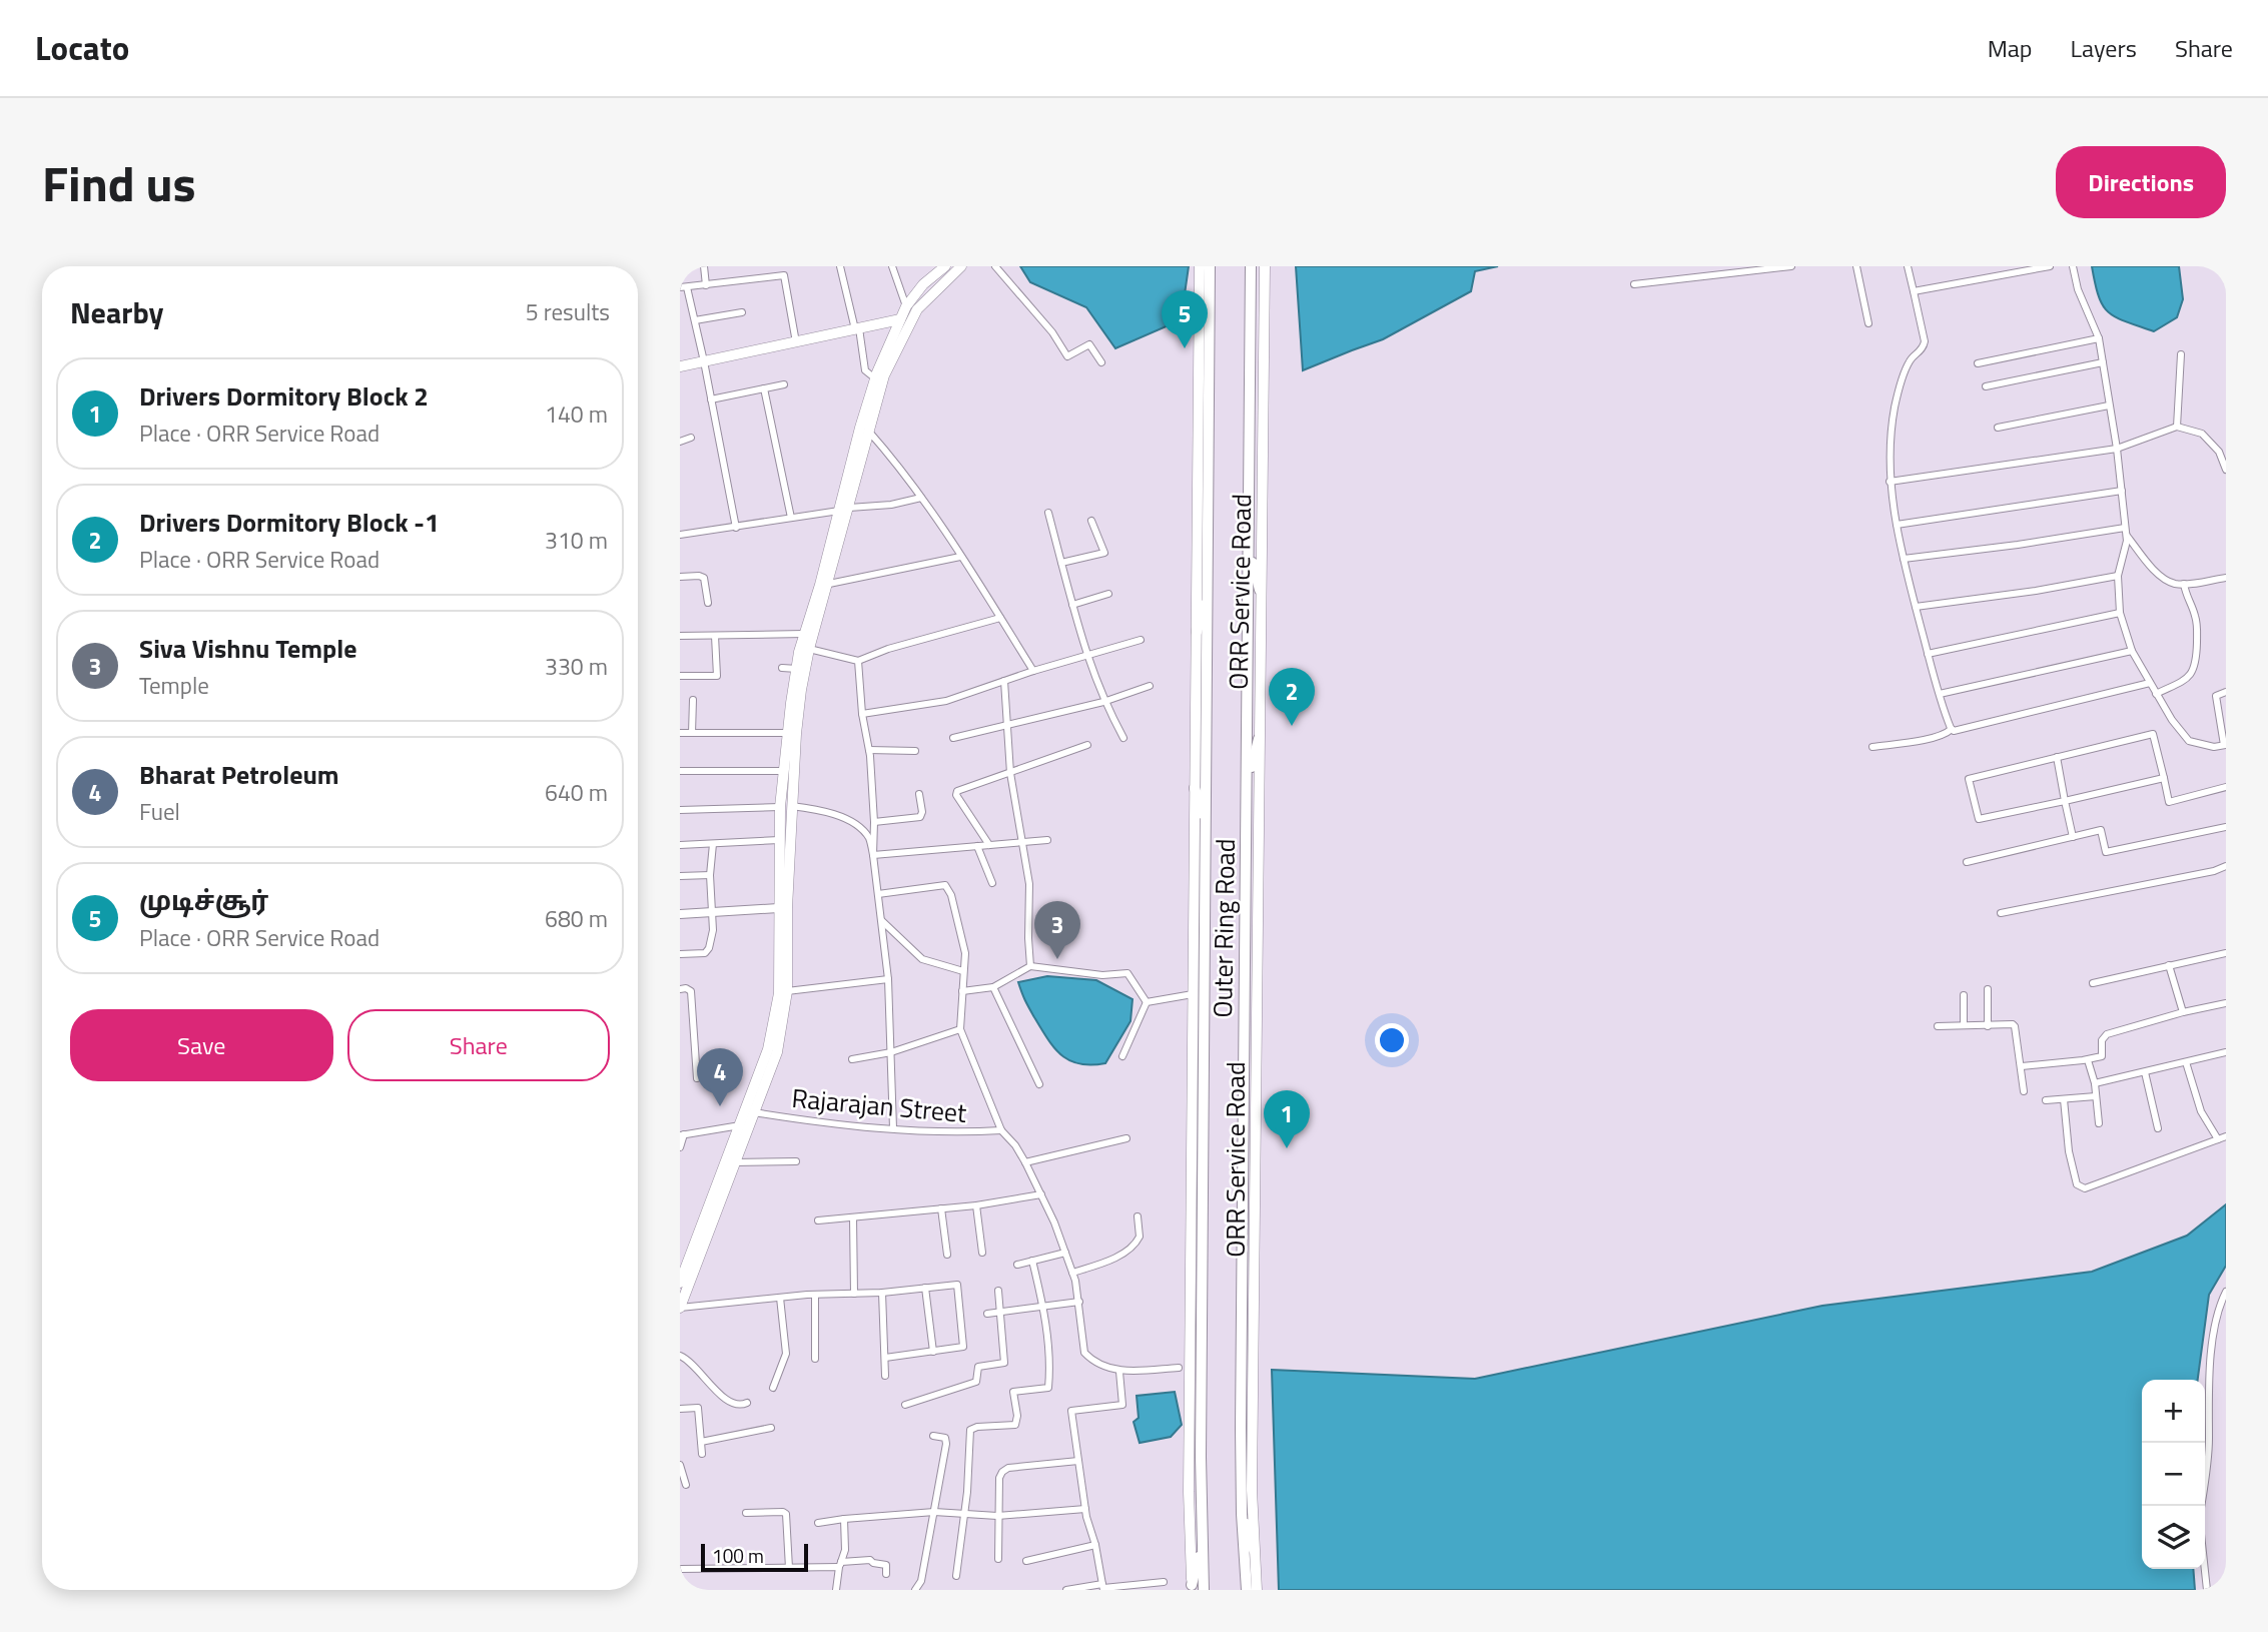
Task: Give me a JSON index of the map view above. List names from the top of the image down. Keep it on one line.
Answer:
{"streets":{"highway":["Outer Ring Road"],"main road":["ORR Service Road"],"street":["Rajarajan Street"]},"scale_bar":"100 m","page":{"header":"Locato","nav":["Map","Layers","Share"],"title":"Find us","buttons":["Directions",["Save","Share"]],"heading":["Nearby","5 results"],"pins":["5","2","3","4","1"],"list":[{"mark":"1","name":"Drivers Dormitory Block 2","note":"Place · ORR Service Road","value":"140 m"},{"mark":"2","name":"Drivers Dormitory Block -1","note":"Place · ORR Service Road","value":"310 m"},{"mark":"3","name":"Siva Vishnu Temple","note":"Temple","value":"330 m"},{"mark":"4","name":"Bharat Petroleum","note":"Fuel","value":"640 m"},{"mark":"5","name":"முடிச்சூர்","note":"Place · ORR Service Road","value":"680 m"}],"map_buttons":["+","−"],"scale":"100 m"}}
